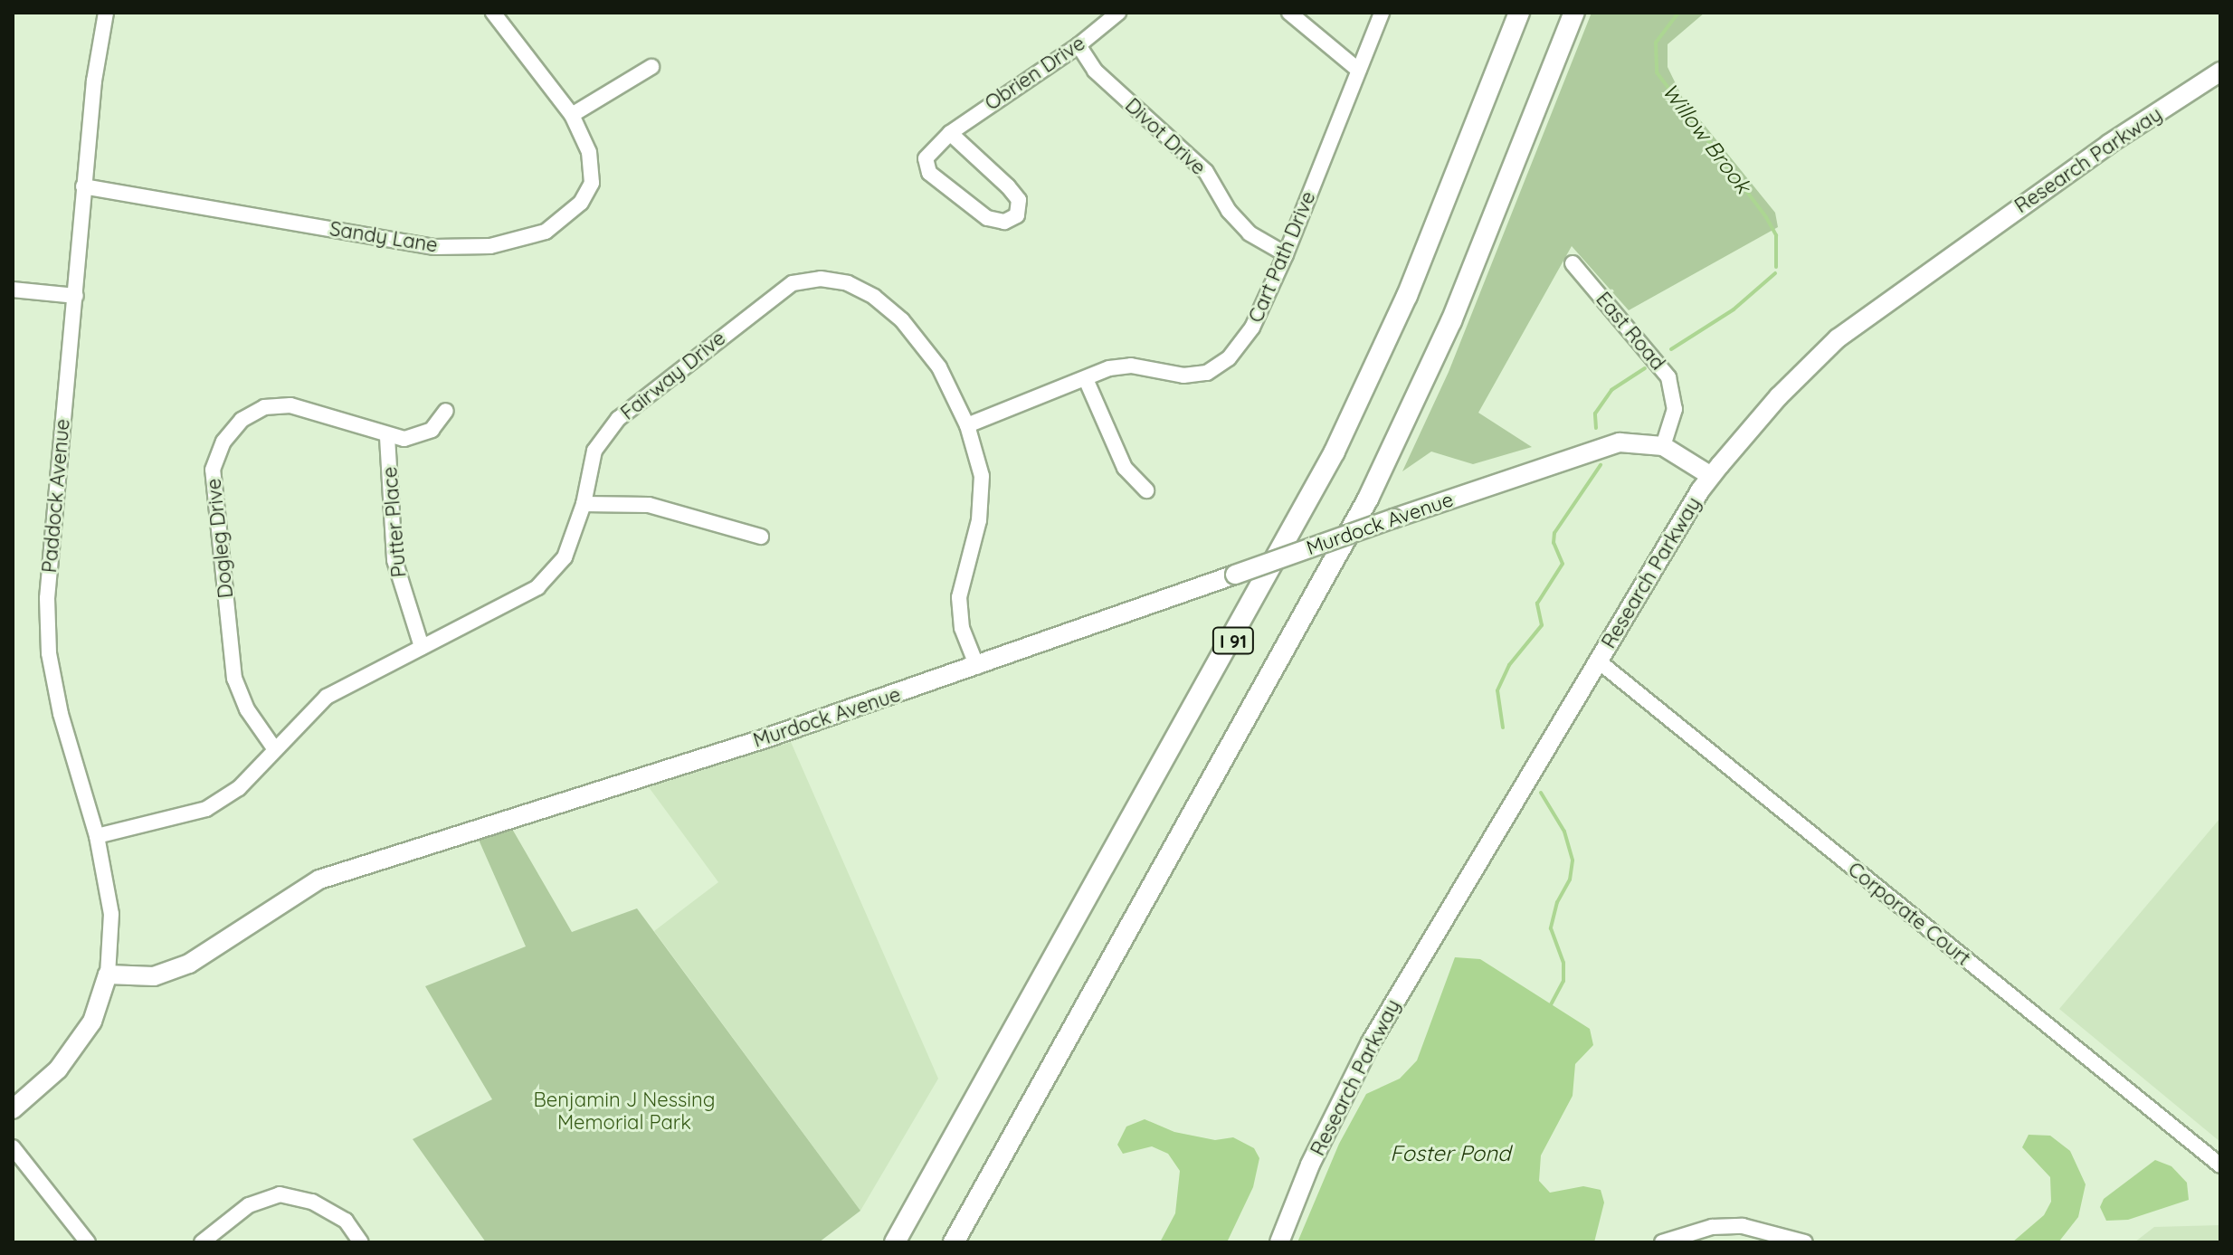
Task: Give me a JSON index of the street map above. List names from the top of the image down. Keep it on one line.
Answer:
{"streets":{"highway":["I 91"],"main road":["Research Parkway","Murdock Avenue"],"street":["Obrien Drive","Divot Drive","Sandy Lane","Cart Path Drive","East Road","Fairway Drive","Paddock Avenue","Putter Place","Dogleg Drive","Corporate Court"]},"crossings":[["Obrien Drive","Divot Drive"],["Divot Drive","Cart Path Drive"],["Research Parkway","Murdock Avenue"],["Research Parkway","Corporate Court"],["Sandy Lane","Paddock Avenue"],["Cart Path Drive","Fairway Drive"],["East Road","Murdock Avenue"],["Fairway Drive","Paddock Avenue"],["Fairway Drive","Putter Place"],["Fairway Drive","Murdock Avenue"],["Fairway Drive","Dogleg Drive"],["Paddock Avenue","Murdock Avenue"],["Putter Place","Dogleg Drive"]],"water":["Willow Brook","Foster Pond"],"parks":["Benjamin J Nessing Memorial Park"]}
